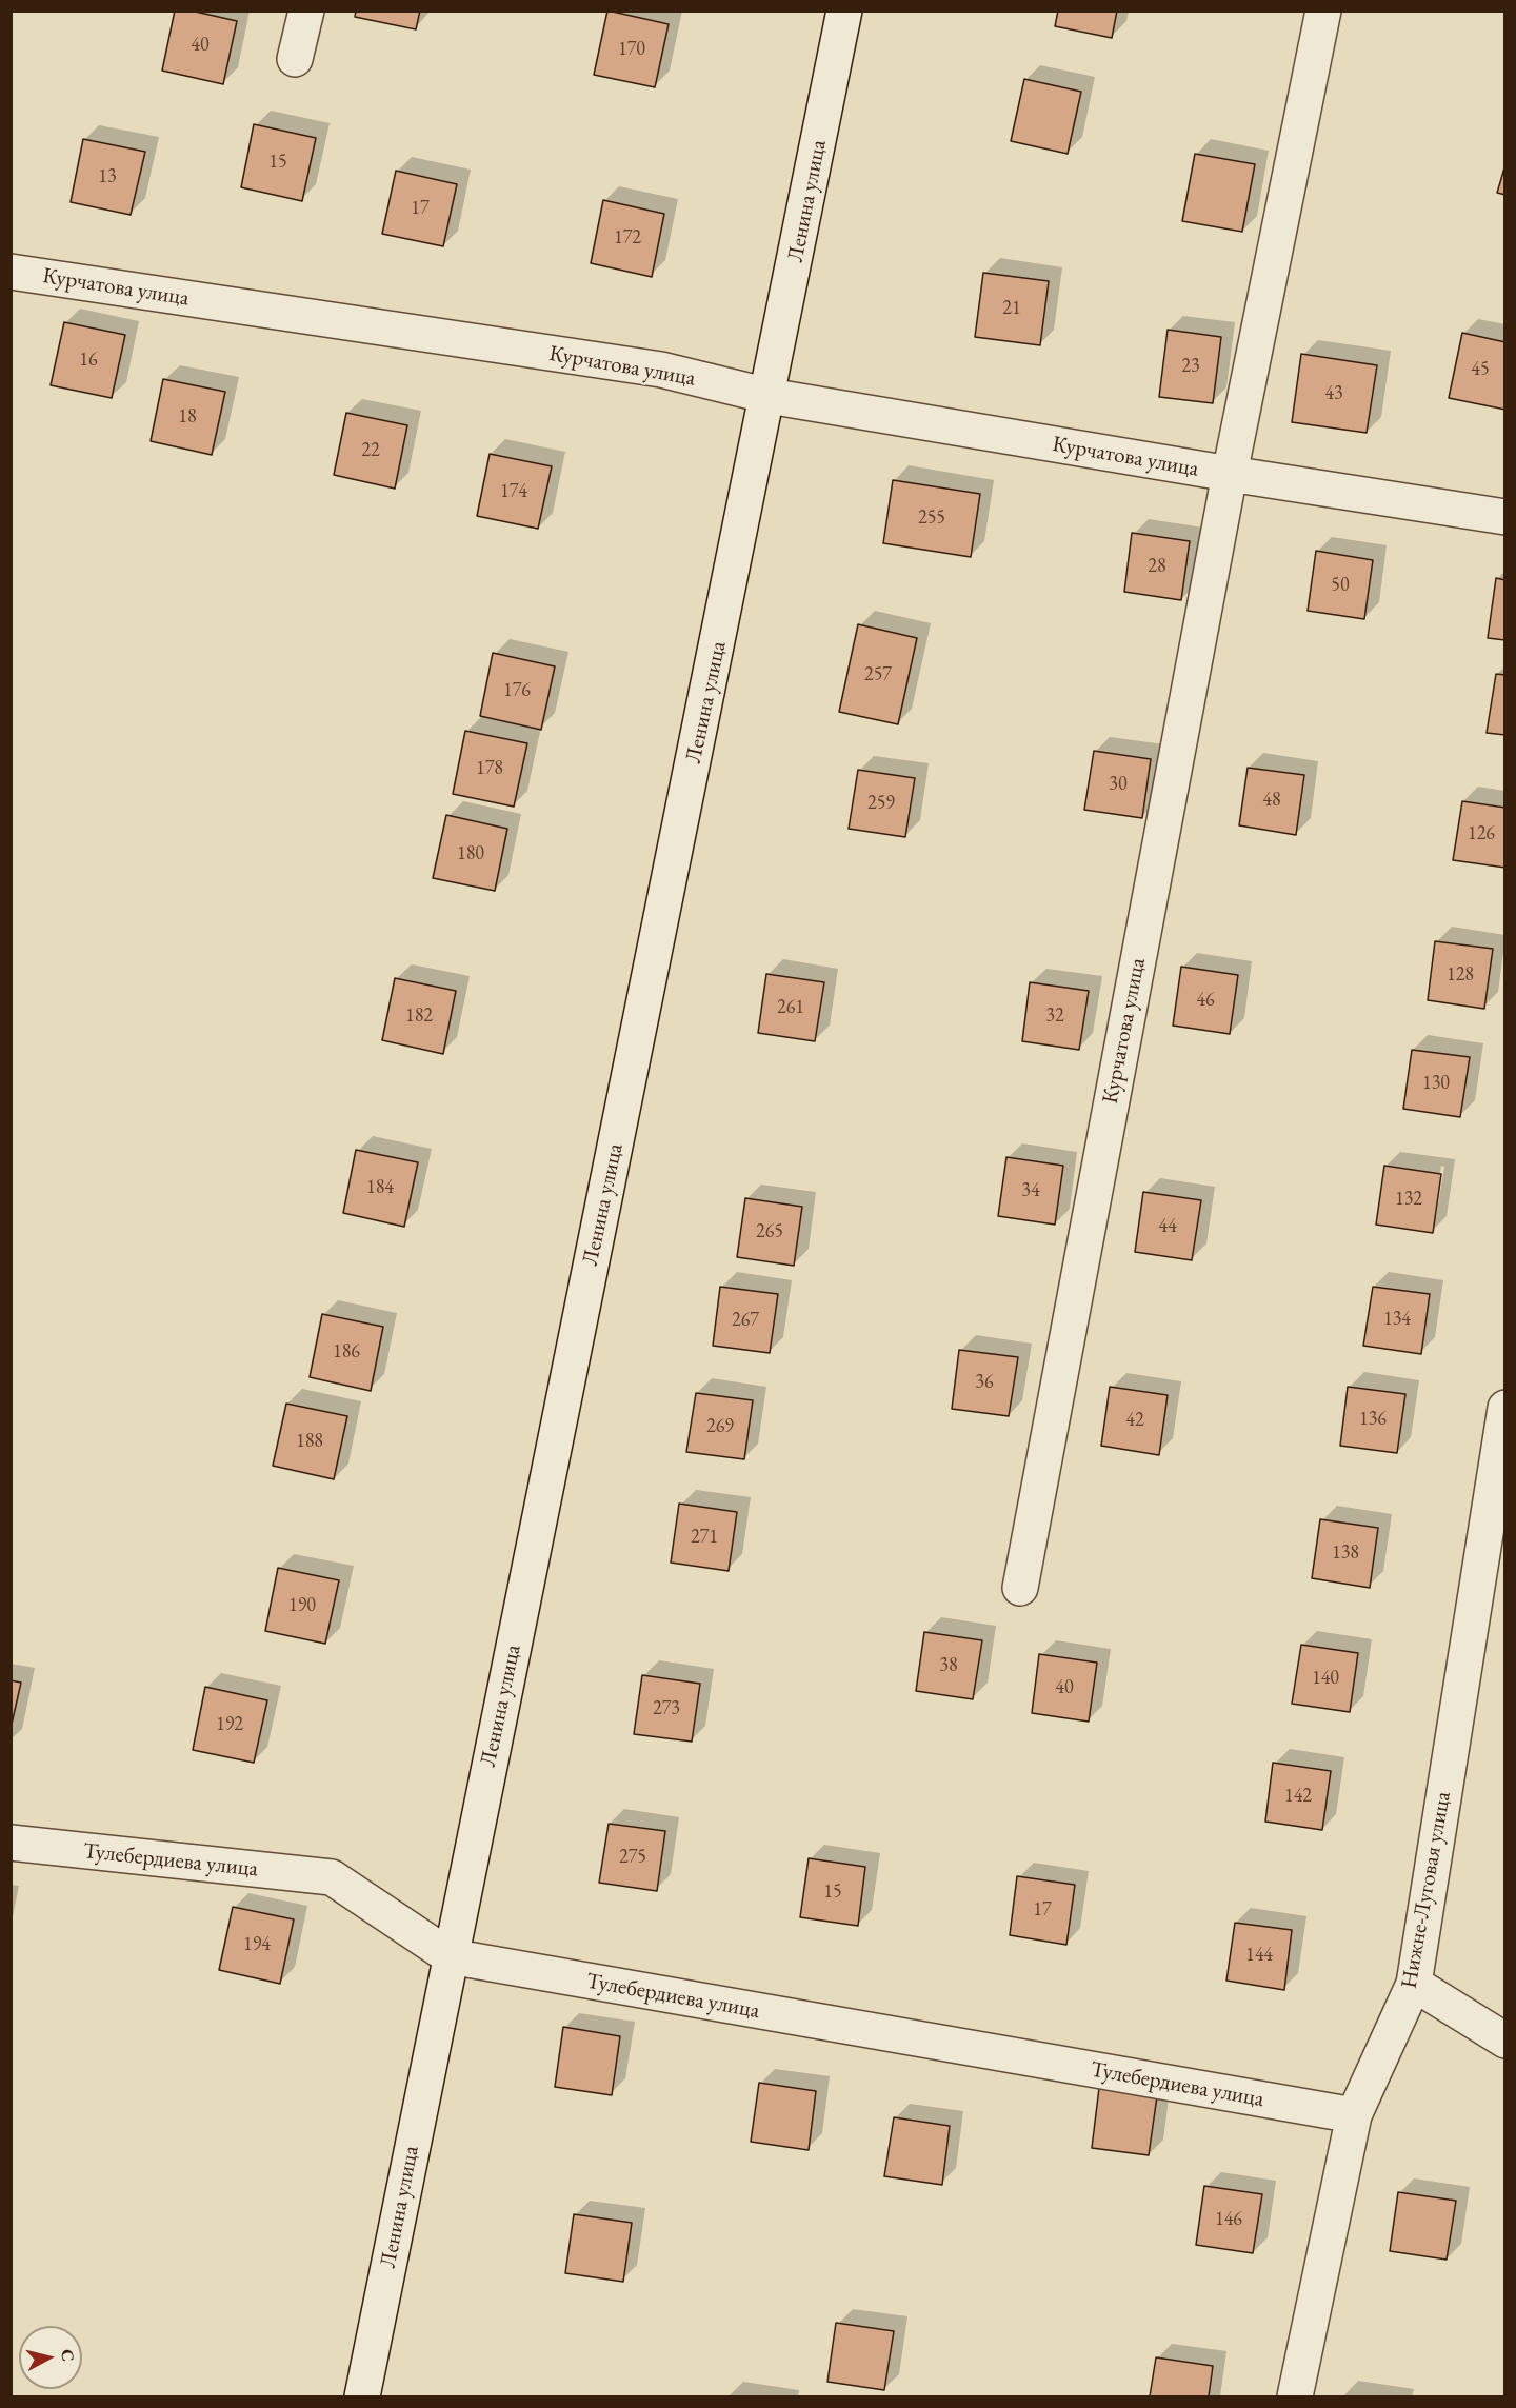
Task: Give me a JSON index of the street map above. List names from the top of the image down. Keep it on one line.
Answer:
{"streets":{"street":["Ленина улица","Курчатова улица","Тулебердиева улица","Нижне-Луговая улица"]},"crossings":[["Ленина улица","Курчатова улица"],["Ленина улица","Тулебердиева улица"],["Тулебердиева улица","Нижне-Луговая улица"]],"house_numbers":["40","170","15","13","17","172","21","16","23","45","43","18","22","174","255","28","50","257","176","178","30","48","259","126","180","128","46","261","182","32","130","184","34","132","44","265","134","267","186","36","136","42","269","188","271","138","190","38","140","40","273","192","142","275","15","17","194","144","146"],"north":"right"}
